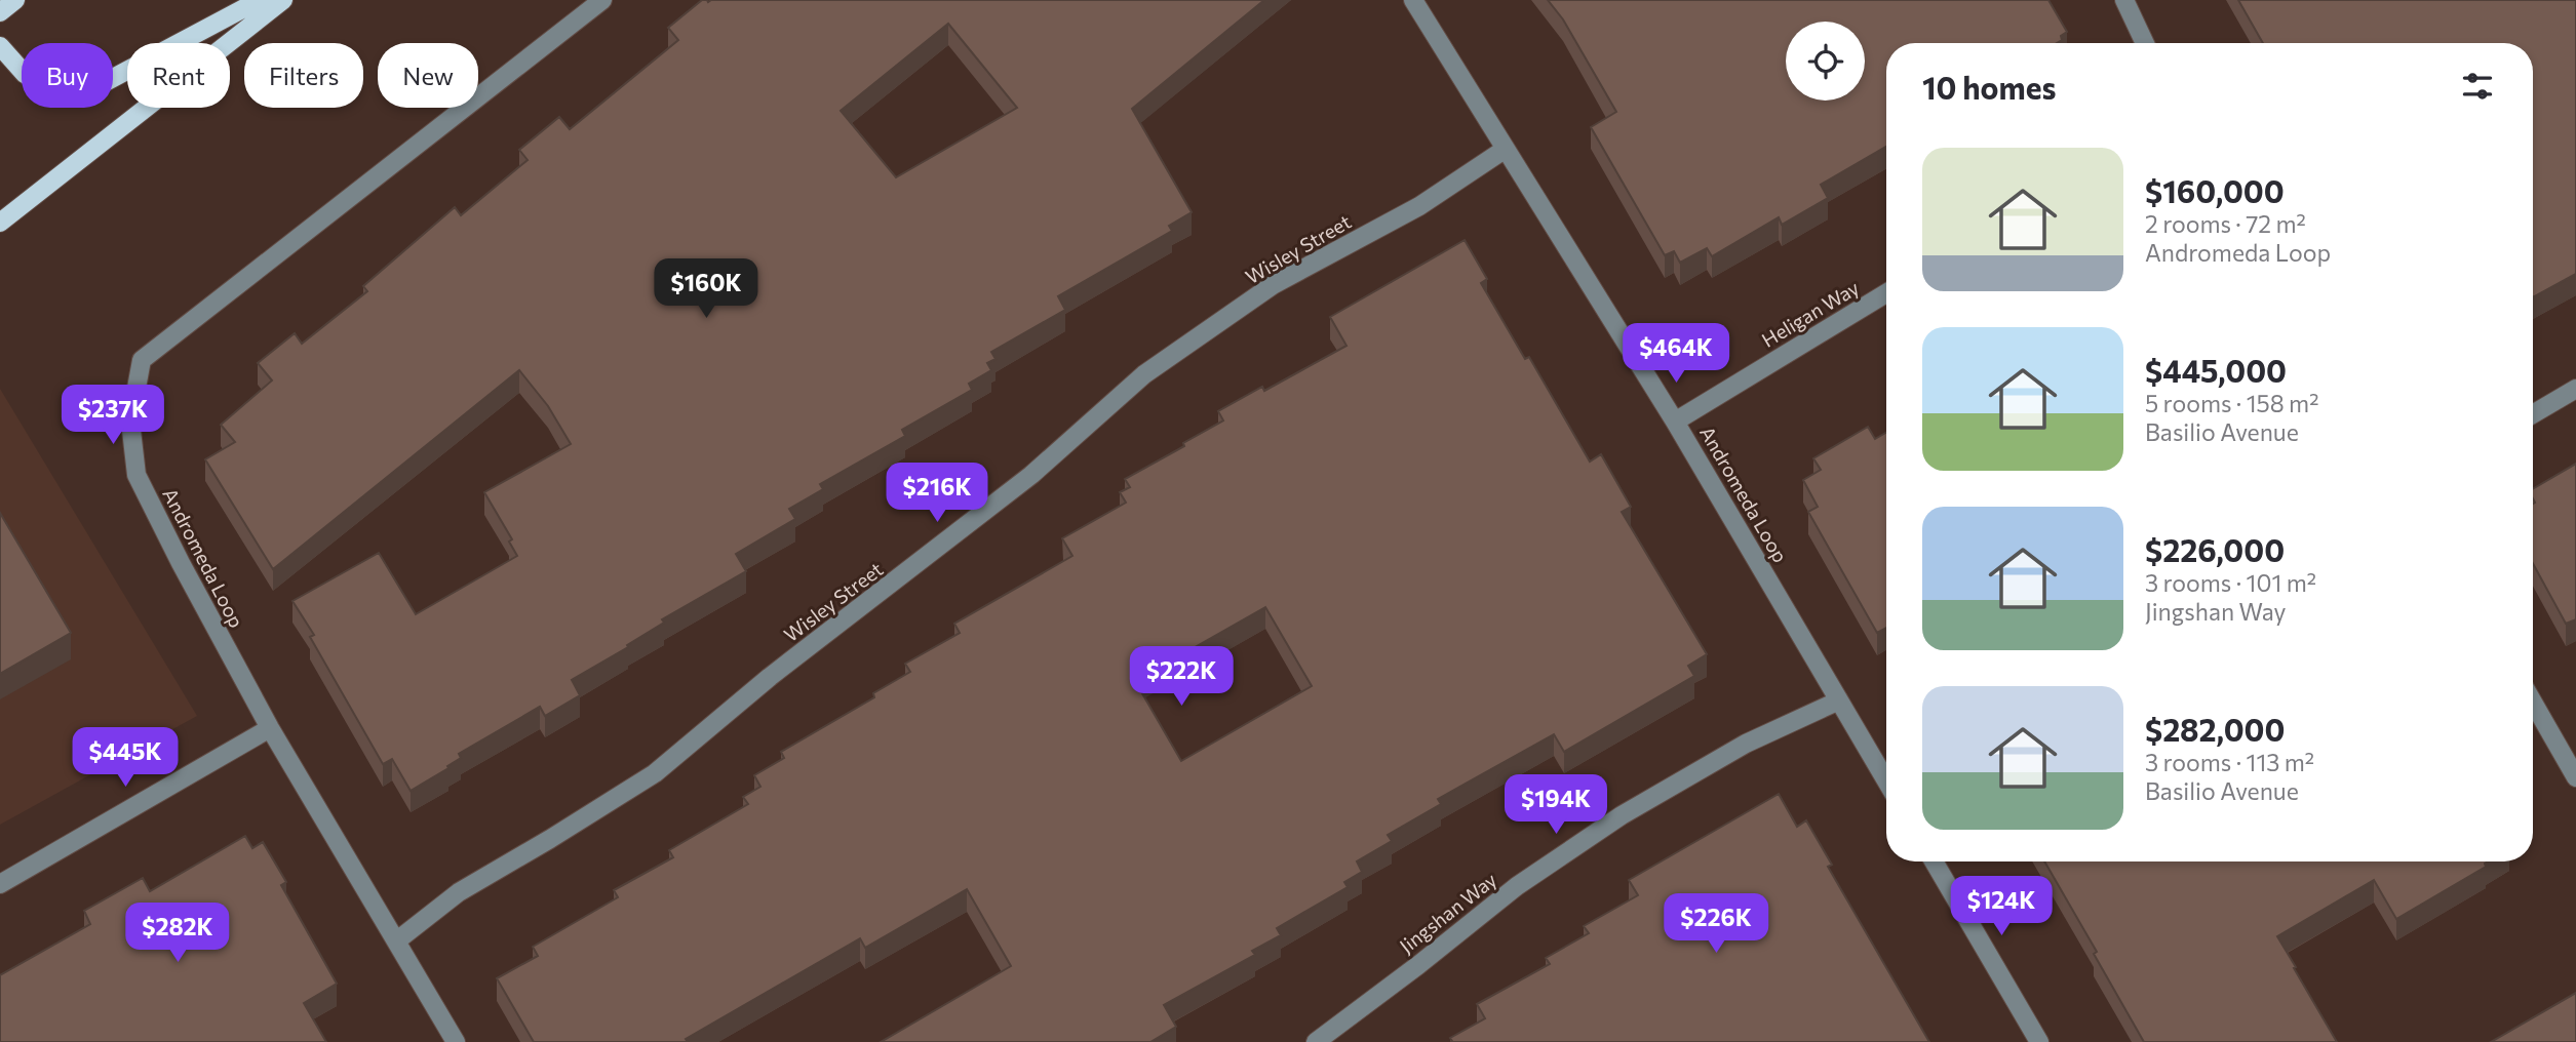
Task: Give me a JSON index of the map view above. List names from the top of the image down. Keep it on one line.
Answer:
{"streets":{"street":["Wisley Street","Heligan Way","Andromeda Loop","Jingshan Way"]},"crossings":[["Wisley Street","Andromeda Loop"],["Heligan Way","Andromeda Loop"],["Andromeda Loop","Jingshan Way"]],"page":{"chip":["Buy","Rent","Filters","New"],"heading":"10 homes","list":[{"name":"$160,000","note":"2 rooms · 72 m² · Andromeda Loop"},{"name":"$445,000","note":"5 rooms · 158 m² · Basilio Avenue"},{"name":"$226,000","note":"3 rooms · 101 m² · Jingshan Way"},{"name":"$282,000","note":"3 rooms · 113 m² · Basilio Avenue"}],"price":["$160K","$464K","$237K","$216K","$222K","$445K","$194K","$124K","$226K","$282K"]}}
